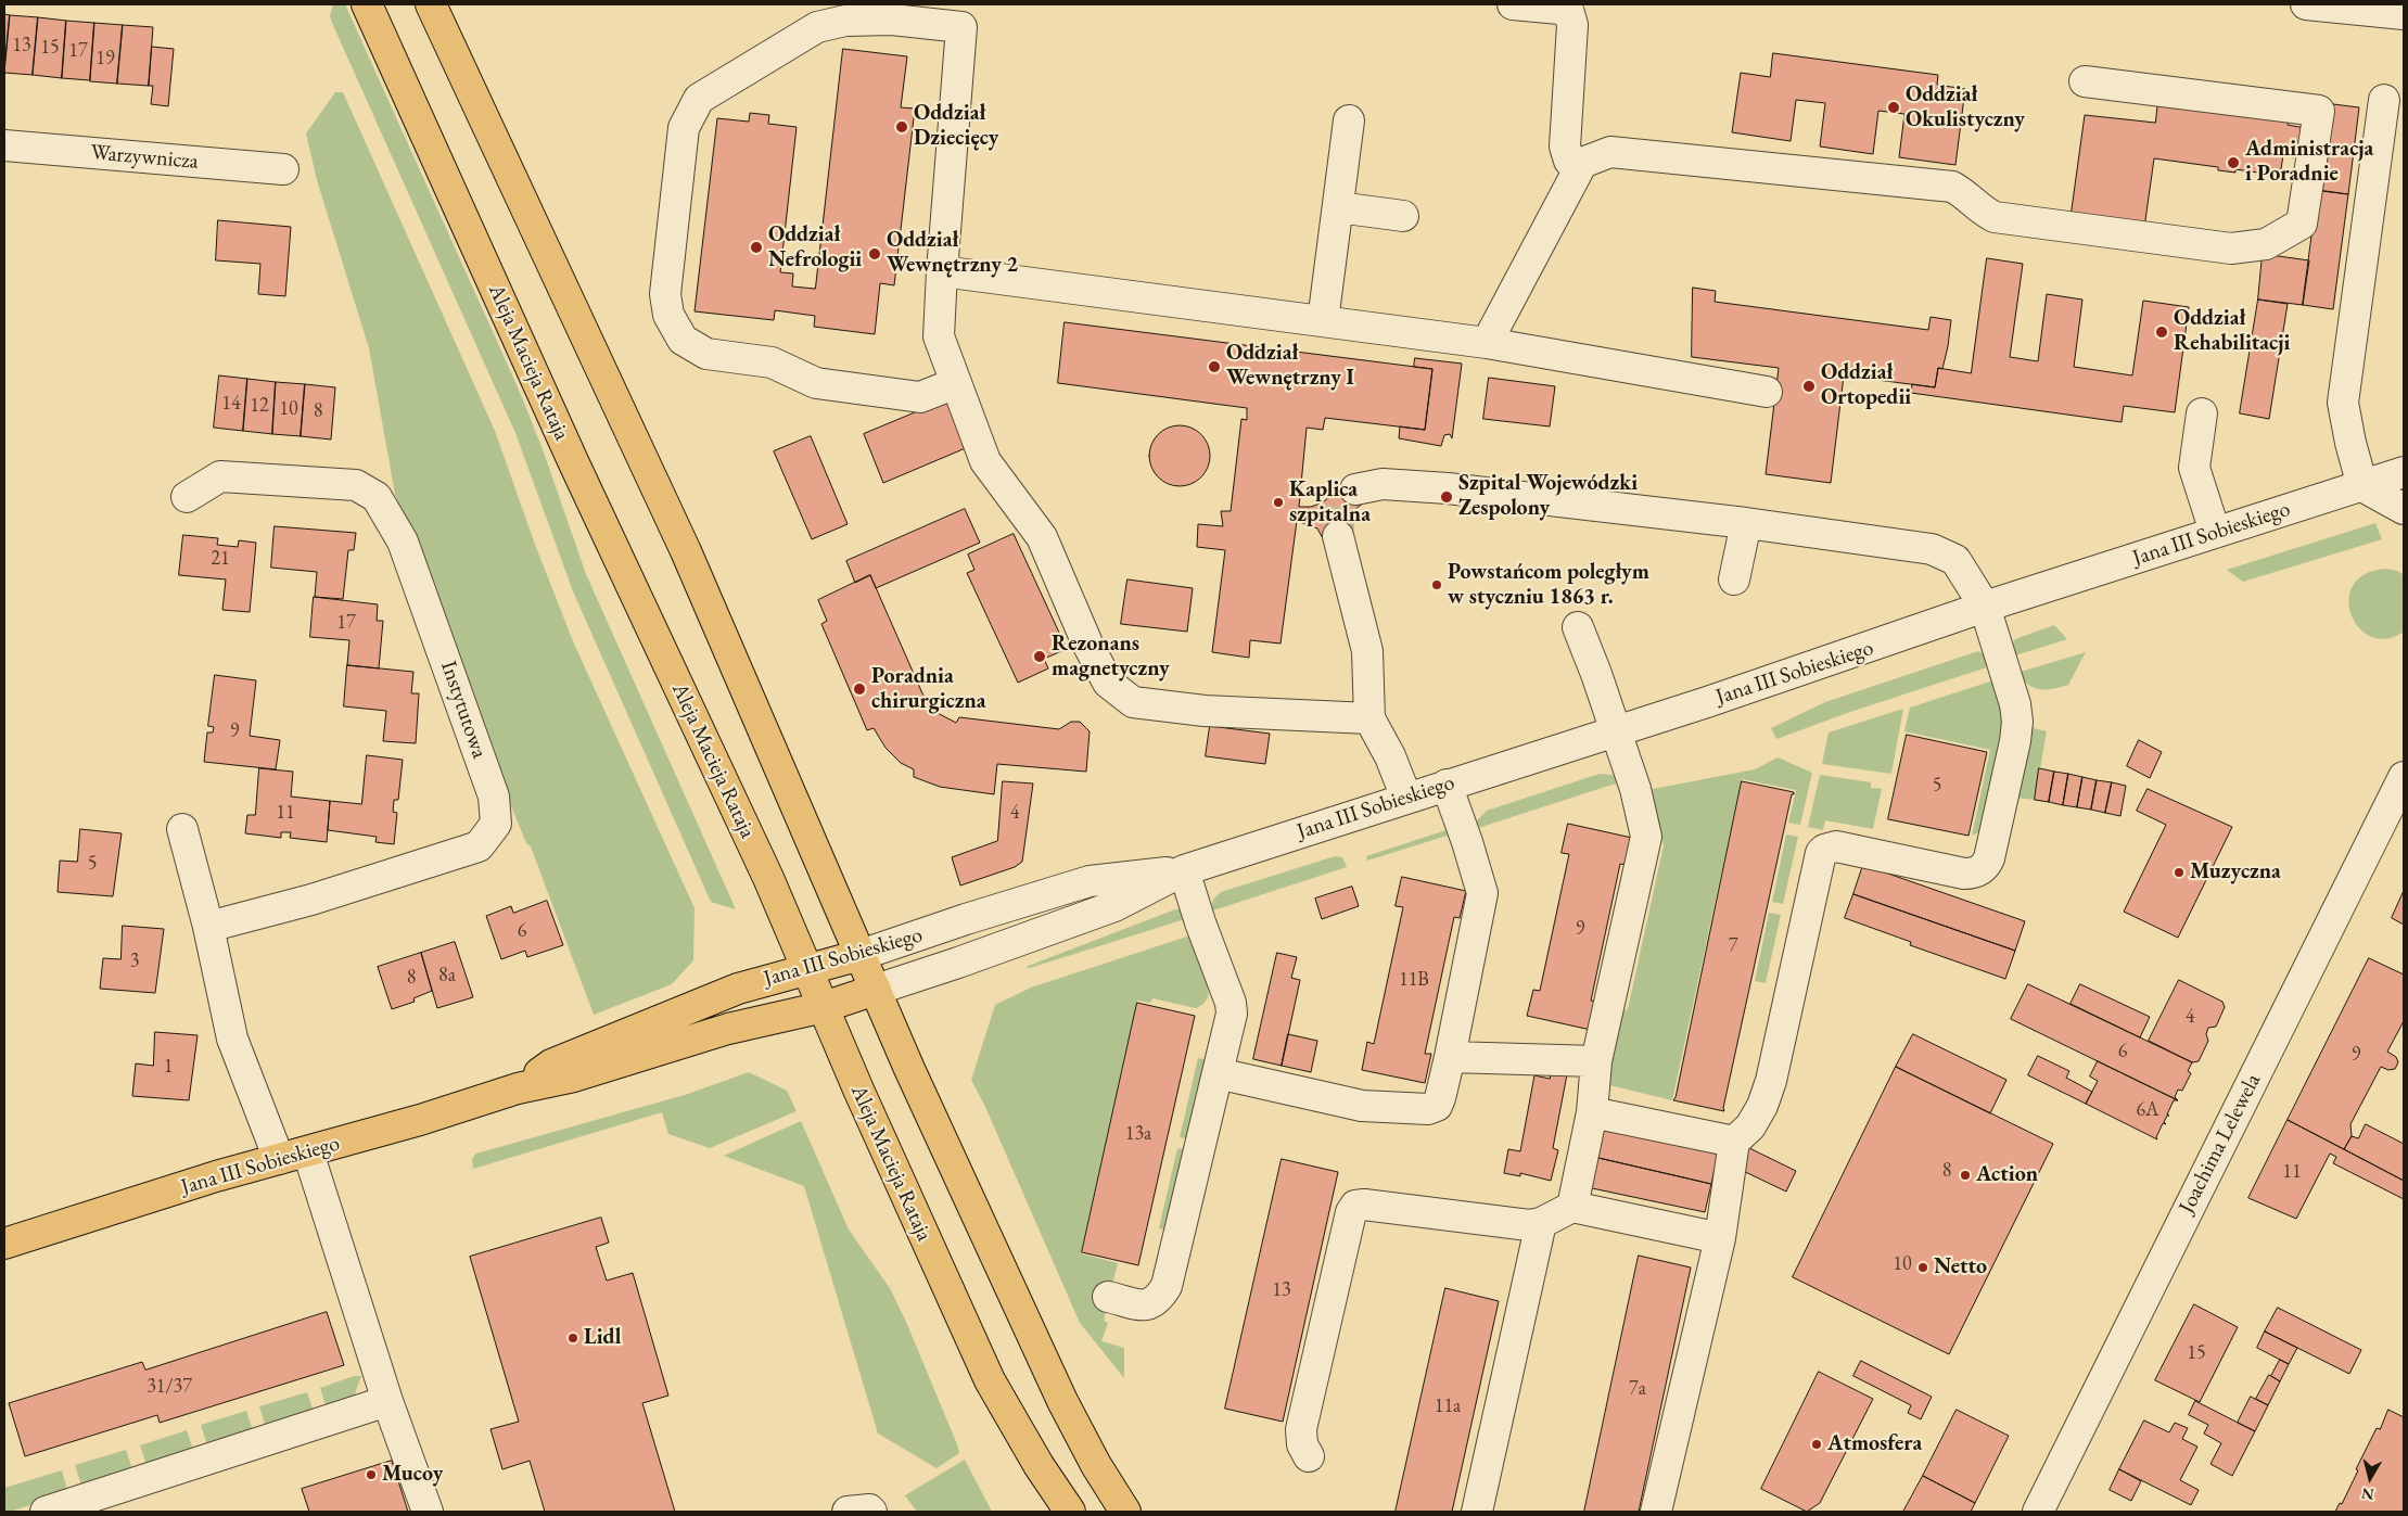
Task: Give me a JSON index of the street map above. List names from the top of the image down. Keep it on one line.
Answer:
{"streets":{"main road":["Aleja Macieja Rataja","Jana III Sobieskiego"],"street":["Warzywnicza","Instytutowa","Joachima Lelewela"]},"crossings":[["Aleja Macieja Rataja","Jana III Sobieskiego"]],"places":["Oddział Okulistyczny","Oddział Dziecięcy","Administracja i Poradnie","Oddział Nefrologii","Oddział Wewnętrzny 2","Oddział Rehabilitacji","Oddział Wewnętrzny I","Oddział Ortopedii","Szpital Wojewódzki Zespolony","Kaplica szpitalna","Powstańcom poległym w styczniu 1863 r.","Rezonans magnetyczny","Poradnia chirurgiczna","Muzyczna","Action","Netto","Lidl","Atmosfera","Mucoy"],"house_numbers":["13","15","17","19","14","12","10","8","21","17","9","5","11","4","5","9","6","7","3","8a","8","11B","4","6","9","1","6A","13a","8","11","10","13","15","31/37","7a","11a"],"north":"bottom"}
